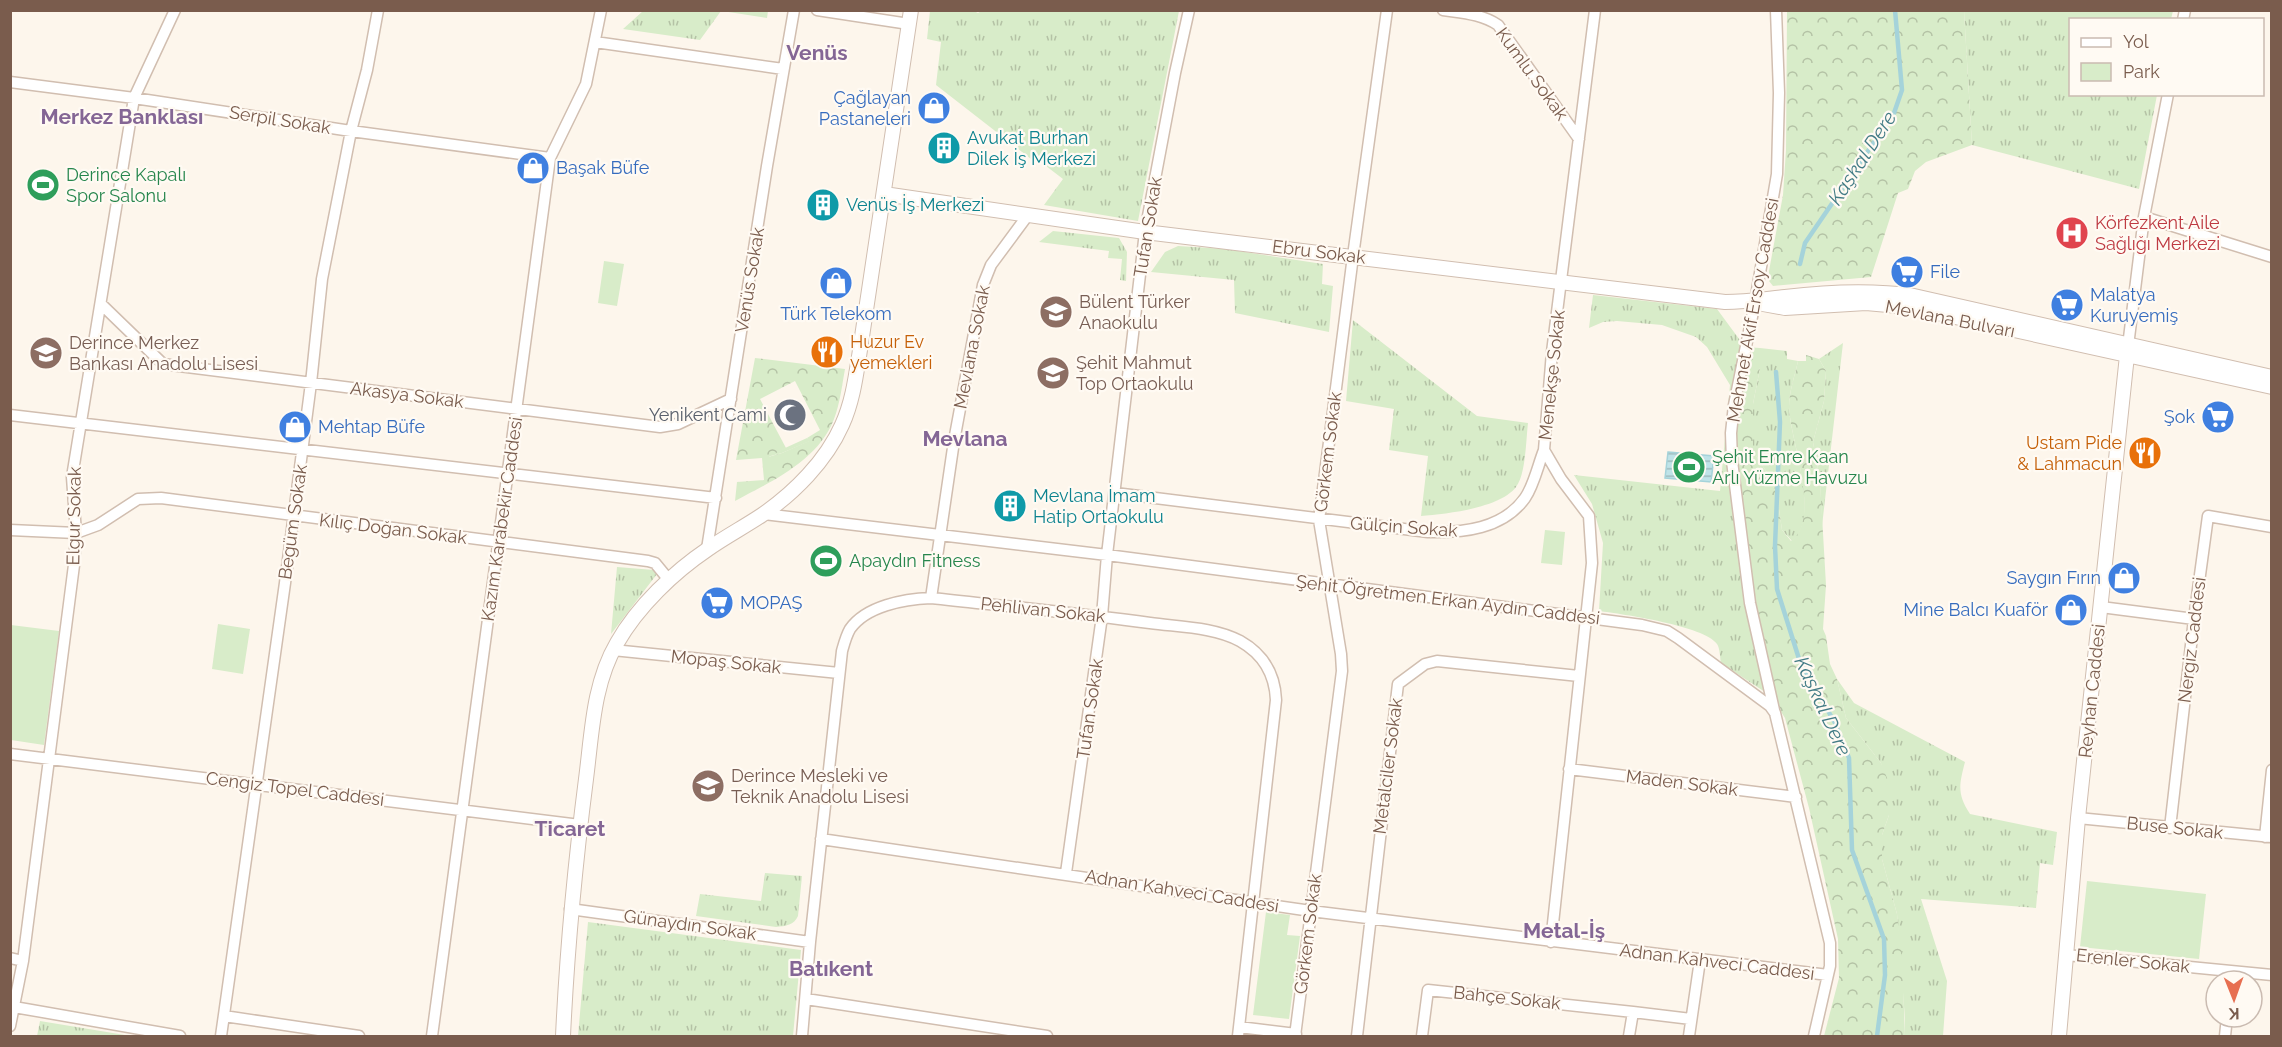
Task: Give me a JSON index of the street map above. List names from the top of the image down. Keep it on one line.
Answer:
{"streets":{"street":["Kumlu Sokak","Serpil Sokak","Tufan Sokak","Ebru Sokak","Venüs Sokak","Mehmet Akif Ersoy Caddesi","Mevlana Bulvarı","Mevlana Sokak","Menekşe Sokak","Akasya Sokak","Görkem Sokak","Elgur Sokak","Kazım Karabekir Caddesi","Begüm Sokak","Gülçin Sokak","Kılıç Doğan Sokak","Şehit Öğretmen Erkan Aydın Caddesi","Pehlivan Sokak","Nergiz Caddesi","Mopaş Sokak","Reyhan Caddesi","Metalciler Sokak","Maden Sokak","Cengiz Topel Caddesi","Buse Sokak","Adnan Kahveci Caddesi","Günaydın Sokak","Erenler Sokak","Bahçe Sokak"]},"crossings":[["Kumlu Sokak","Menekşe Sokak"],["Serpil Sokak","Elgur Sokak"],["Serpil Sokak","Kazım Karabekir Caddesi"],["Serpil Sokak","Begüm Sokak"],["Tufan Sokak","Ebru Sokak"],["Tufan Sokak","Gülçin Sokak"],["Tufan Sokak","Şehit Öğretmen Erkan Aydın Caddesi"],["Tufan Sokak","Pehlivan Sokak"],["Tufan Sokak","Adnan Kahveci Caddesi"],["Ebru Sokak","Mehmet Akif Ersoy Caddesi"],["Ebru Sokak","Mevlana Bulvarı"],["Ebru Sokak","Mevlana Sokak"],["Ebru Sokak","Menekşe Sokak"],["Ebru Sokak","Görkem Sokak"],["Venüs Sokak","Akasya Sokak"],["Mehmet Akif Ersoy Caddesi","Mevlana Bulvarı"],["Mehmet Akif Ersoy Caddesi","Şehit Öğretmen Erkan Aydın Caddesi"],["Mevlana Bulvarı","Reyhan Caddesi"],["Mevlana Sokak","Şehit Öğretmen Erkan Aydın Caddesi"],["Mevlana Sokak","Pehlivan Sokak"],["Menekşe Sokak","Gülçin Sokak"],["Menekşe Sokak","Şehit Öğretmen Erkan Aydın Caddesi"],["Menekşe Sokak","Metalciler Sokak"],["Menekşe Sokak","Maden Sokak"],["Menekşe Sokak","Adnan Kahveci Caddesi"],["Akasya Sokak","Elgur Sokak"],["Akasya Sokak","Kazım Karabekir Caddesi"],["Akasya Sokak","Begüm Sokak"],["Görkem Sokak","Gülçin Sokak"],["Görkem Sokak","Şehit Öğretmen Erkan Aydın Caddesi"],["Görkem Sokak","Adnan Kahveci Caddesi"],["Elgur Sokak","Kılıç Doğan Sokak"],["Elgur Sokak","Cengiz Topel Caddesi"],["Kazım Karabekir Caddesi","Kılıç Doğan Sokak"],["Kazım Karabekir Caddesi","Cengiz Topel Caddesi"],["Begüm Sokak","Kılıç Doğan Sokak"],["Begüm Sokak","Cengiz Topel Caddesi"],["Pehlivan Sokak","Mopaş Sokak"],["Pehlivan Sokak","Adnan Kahveci Caddesi"],["Pehlivan Sokak","Günaydın Sokak"],["Nergiz Caddesi","Buse Sokak"],["Reyhan Caddesi","Buse Sokak"],["Reyhan Caddesi","Erenler Sokak"],["Metalciler Sokak","Adnan Kahveci Caddesi"]],"districts":["Venüs","Merkez Banklası","Mevlana","Ticaret","Metal-İş","Batıkent"],"water":["Kaşkal Dere"],"places":{"shop":["Çağlayan Pastaneleri","Başak Büfe","Türk Telekom","Mehtap Büfe","Saygın Fırın","Mine Balcı Kuaför"],"building":["Avukat Burhan Dilek İş Merkezi","Venüs İş Merkezi","Mevlana İmam Hatip Ortaokulu"],"sports":["Derince Kapalı Spor Salonu","Şehit Emre Kaan Arlı Yüzme Havuzu","Apaydın Fitness"],"hospital":["Körfezkent Aile Sağlığı Merkezi"],"supermarket":["File","Malatya Kuruyemiş","Şok","MOPAŞ"],"school or university":["Bülent Türker Anaokulu","Derince Merkez Bankası Anadolu Lisesi","Şehit Mahmut Top Ortaokulu","Derince Mesleki ve Teknik Anadolu Lisesi"],"restaurant":["Huzur Ev yemekleri","Ustam Pide & Lahmacun"],"mosque":["Yenikent Cami"]},"legend":["Yol","Park"],"north":"bottom"}
